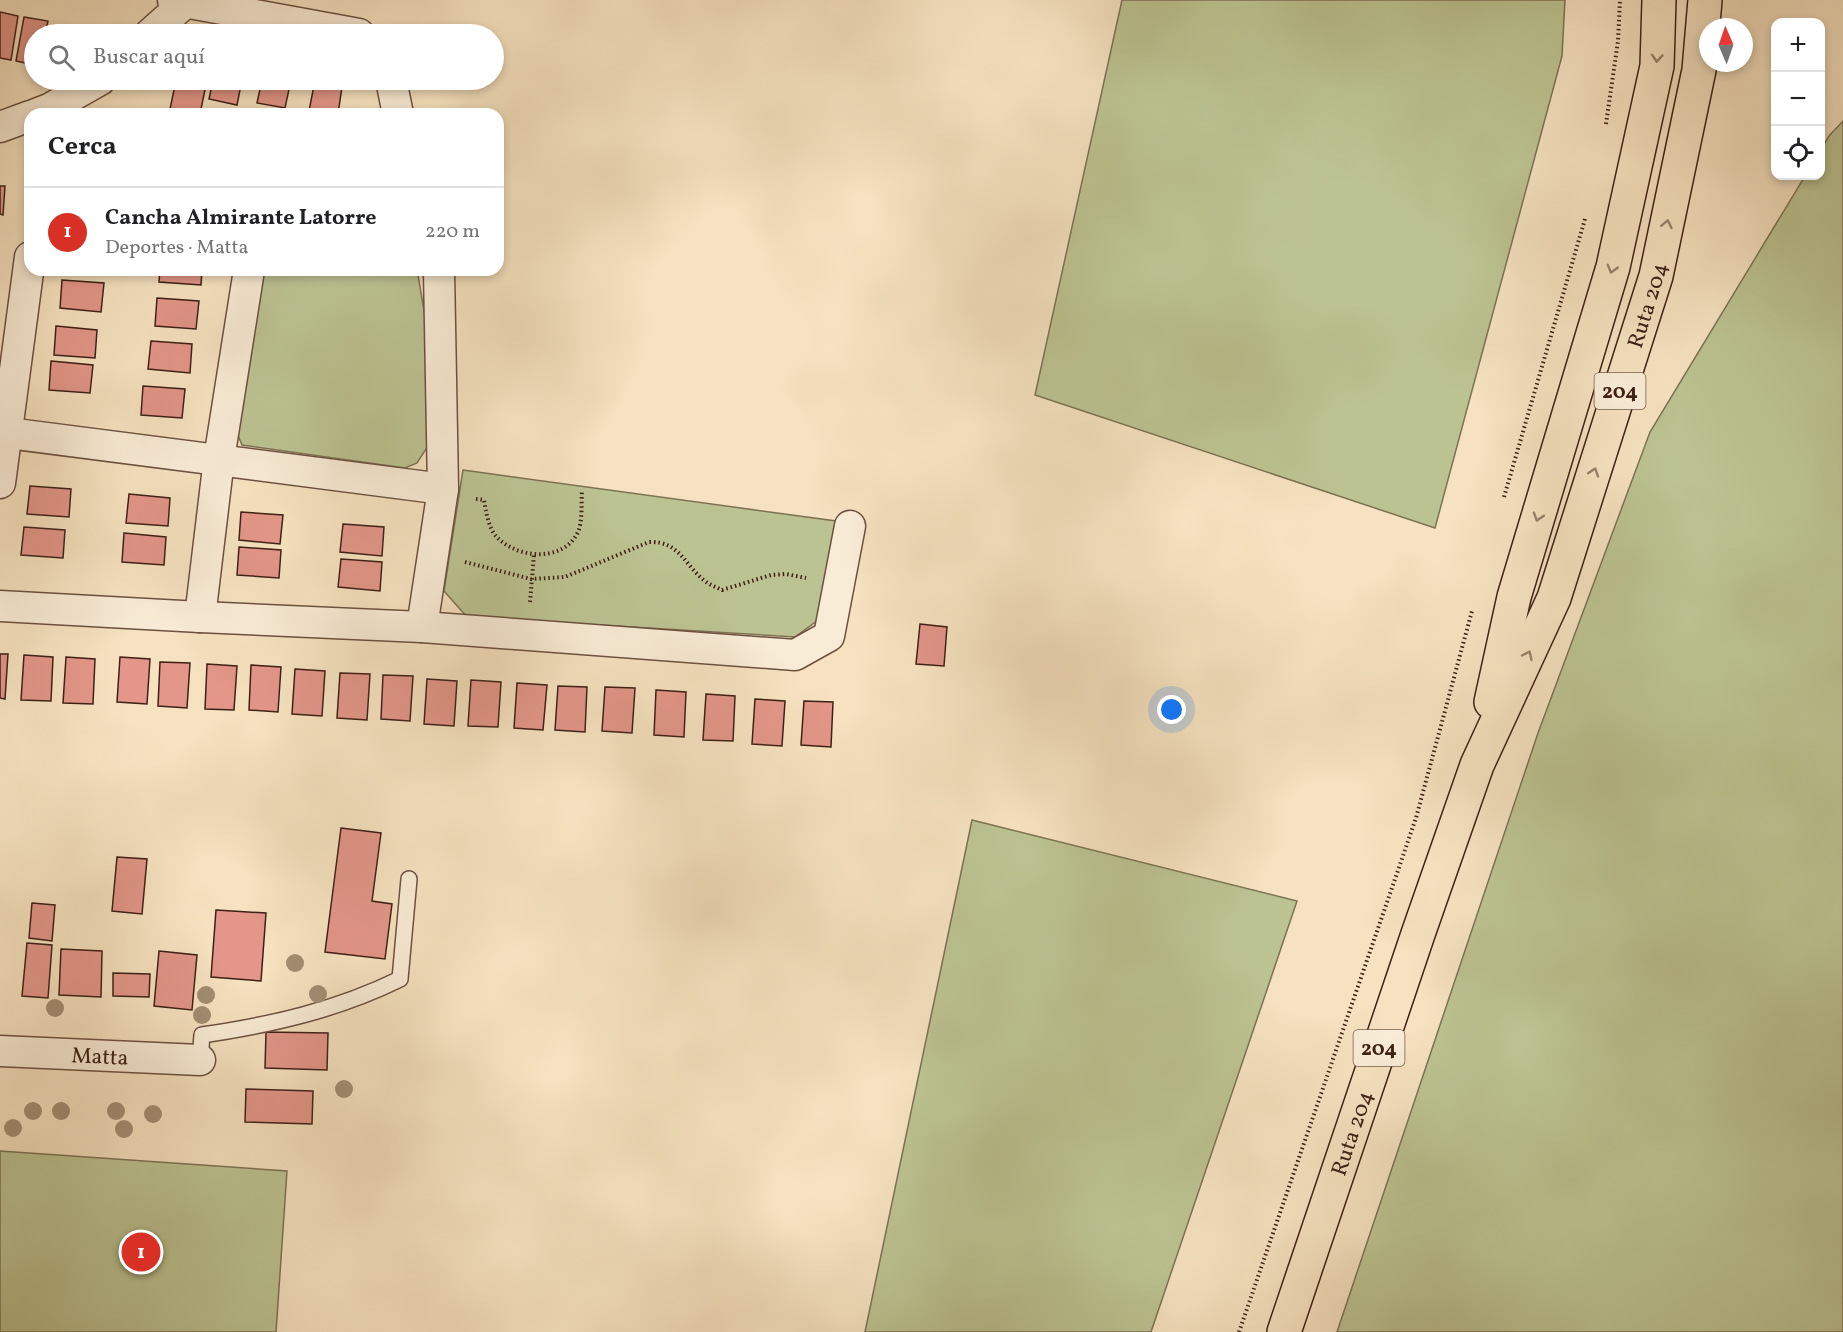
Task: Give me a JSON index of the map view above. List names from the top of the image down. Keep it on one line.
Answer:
{"streets":{"main road":["Ruta 204","204"],"street":["Matta"]},"north":"top","page":{"map_buttons":["+","−"],"search":"Buscar aquí","heading":"Cerca","list":[{"mark":"1","name":"Cancha Almirante Latorre","note":"Deportes · Matta","value":"220 m"}],"pins":"1"}}
